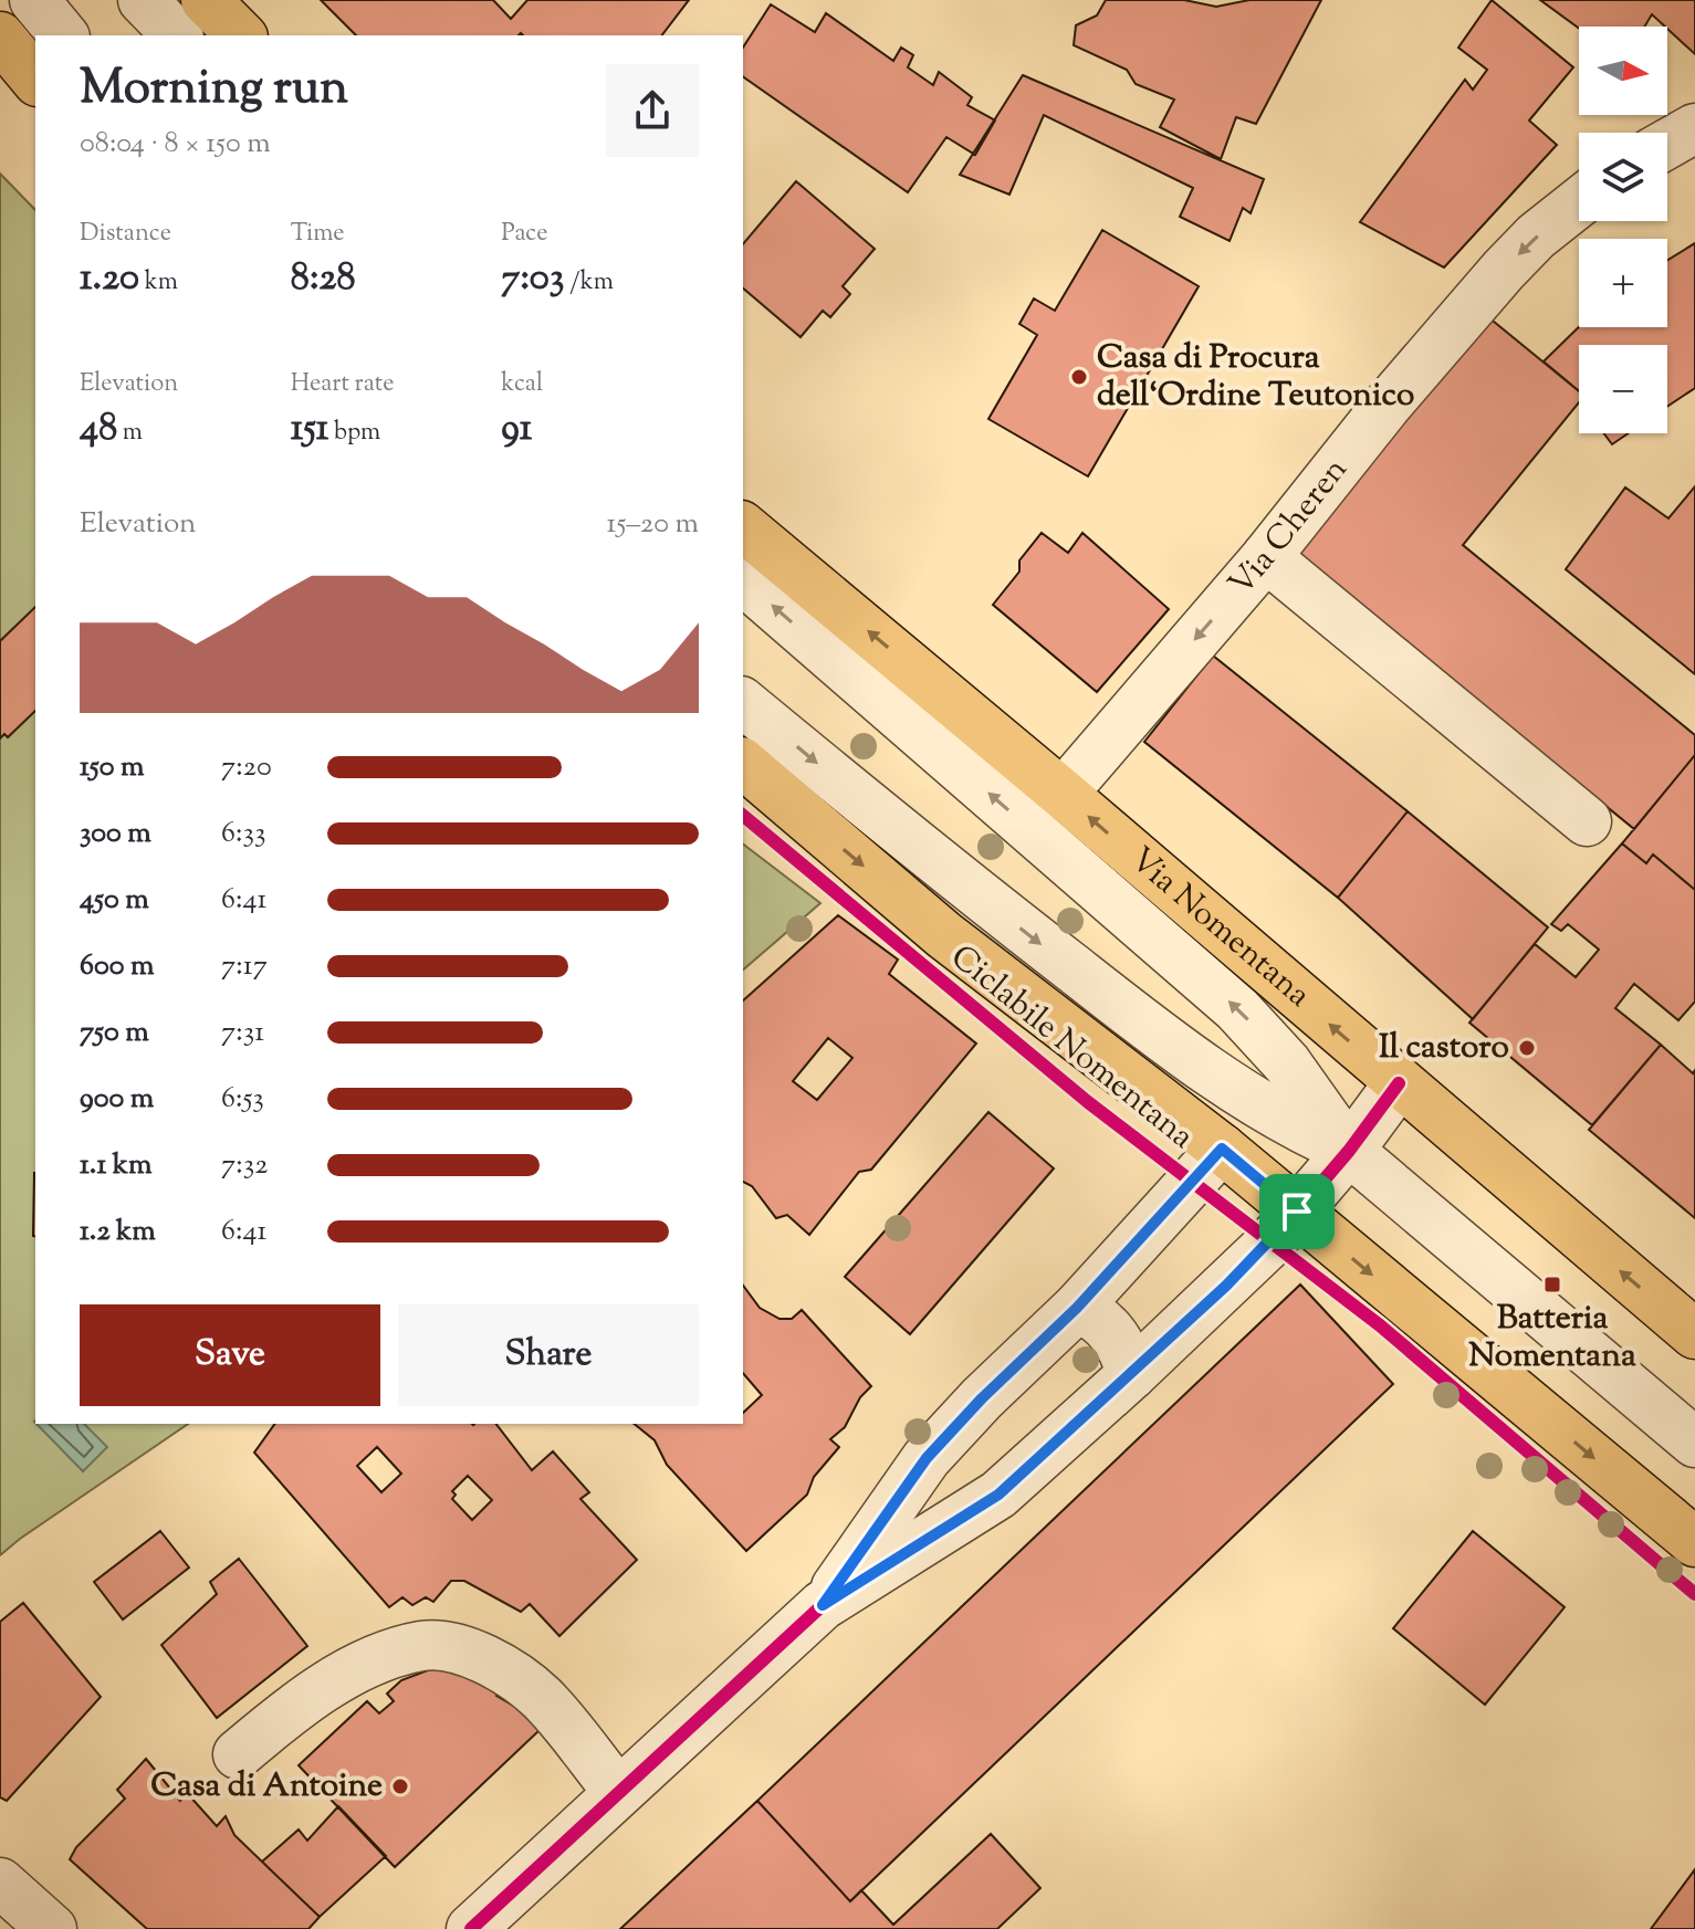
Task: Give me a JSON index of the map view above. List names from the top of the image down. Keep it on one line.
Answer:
{"streets":{"main road":["Via Nomentana"],"street":["Via Cheren"],"cycle path":["Ciclabile Nomentana"]},"crossings":[["Via Cheren","Via Nomentana"]],"one_way":["Via Cheren"],"places":{"other":["Casa di Procura dell‘Ordine Teutonico","Il castoro","Casa di Antoine"],"transit":["Batteria Nomentana"]},"north":"right","page":{"map_buttons":["+","−"],"heading":["Morning run","08:04 · 8 × 150 m"],"stats":[["Distance","1.20 km"],["Time","8:28"],["Pace","7:03 /km"],["Elevation","48 m"],["Heart rate","151 bpm"],["kcal","91"]],"chart":["Elevation","15–20 m"],"list":[{"name":"150 m","note":"7:20"},{"name":"300 m","note":"6:33"},{"name":"450 m","note":"6:41"},{"name":"600 m","note":"7:17"},{"name":"750 m","note":"7:31"},{"name":"900 m","note":"6:53"},{"name":"1.1 km","note":"7:32"},{"name":"1.2 km","note":"6:41"}],"buttons":["Save","Share"]}}
